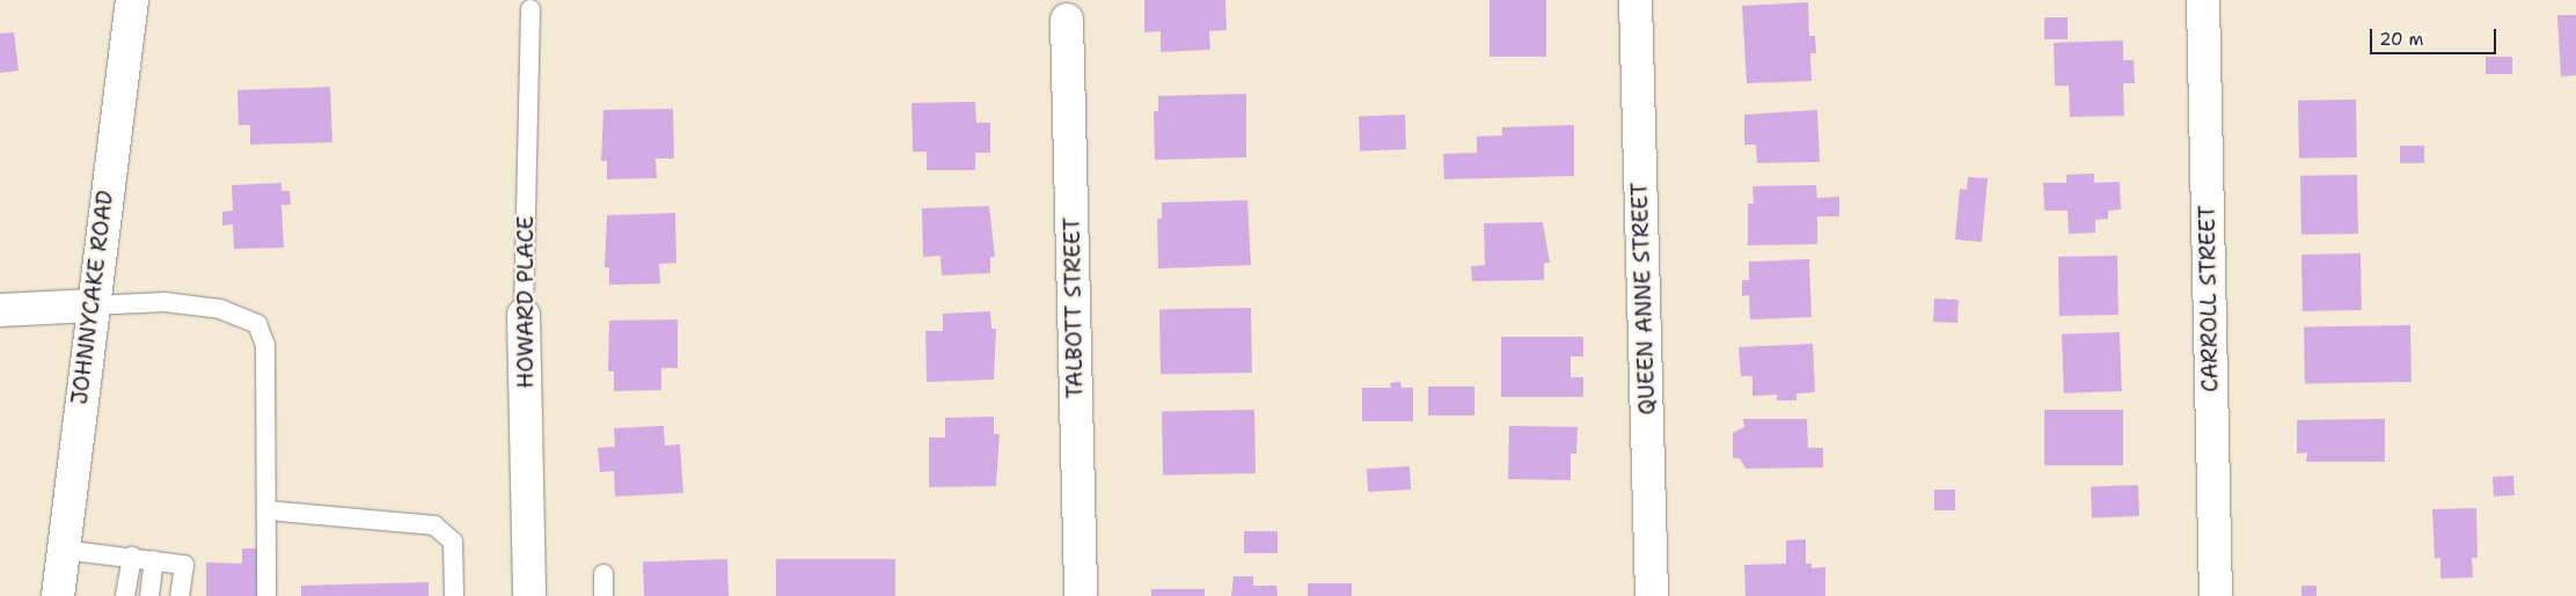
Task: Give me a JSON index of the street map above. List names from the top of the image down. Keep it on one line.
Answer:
{"streets":{"street":["JOHNNYCAKE ROAD","QUEEN ANNE STREET","CARROLL STREET","HOWARD PLACE","TALBOTT STREET"]},"scale_bar":"20 m"}
